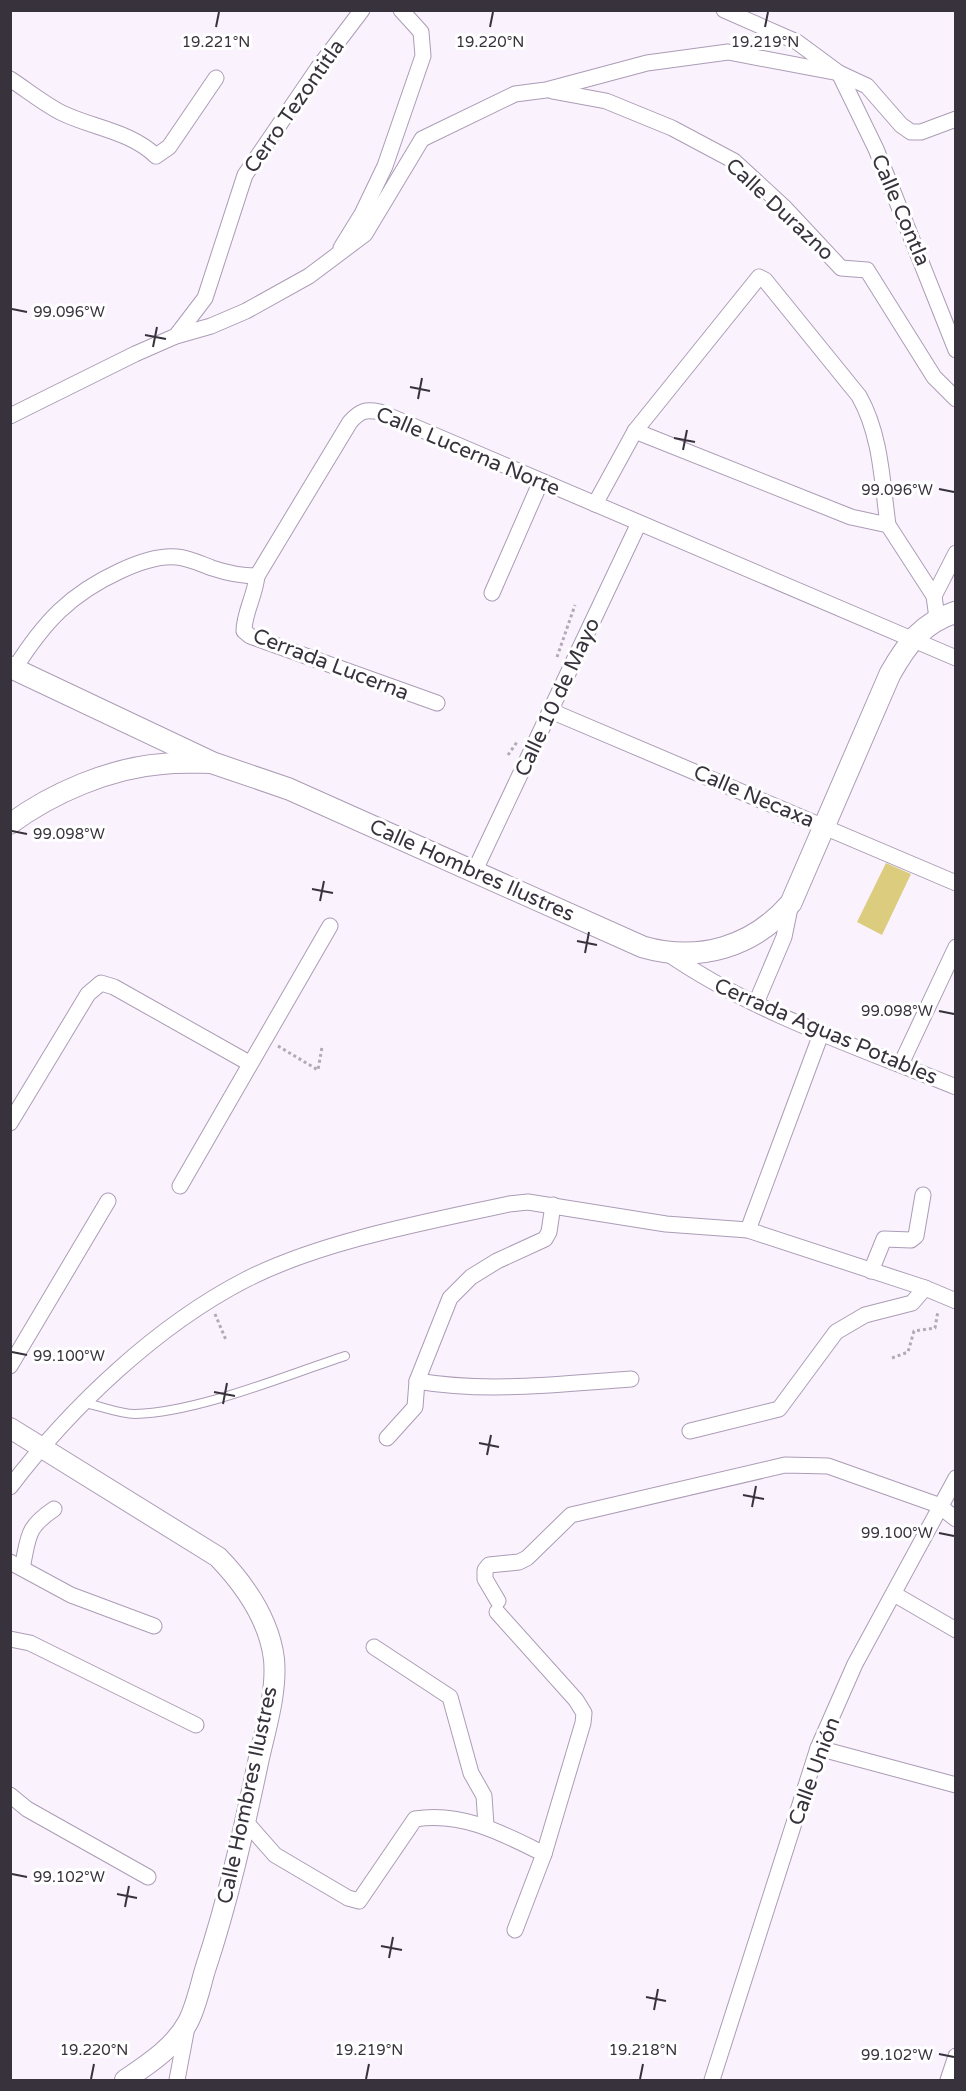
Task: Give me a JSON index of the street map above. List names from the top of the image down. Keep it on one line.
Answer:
{"streets":{"main road":["Calle Hombres Ilustres"],"street":["Cerro Tezontitla","Calle Durazno","Calle Contla","Calle Lucerna Norte","Cerrada Lucerna","Calle 10 de Mayo","Calle Necaxa","Cerrada Aguas Potables","Calle Unión"]},"crossings":[["Cerro Tezontitla","Calle Durazno"],["Calle Durazno","Calle Contla"],["Calle Lucerna Norte","Cerrada Lucerna"],["Calle Lucerna Norte","Calle 10 de Mayo"],["Calle Lucerna Norte","Calle Hombres Ilustres"],["Calle 10 de Mayo","Calle Necaxa"],["Calle 10 de Mayo","Calle Hombres Ilustres"],["Calle Necaxa","Calle Hombres Ilustres"],["Calle Hombres Ilustres","Cerrada Aguas Potables"]],"coordinates":["19.221°N","19.220°N","19.219°N","99.096°W","99.098°W","99.100°W","99.102°W","19.218°N"]}
